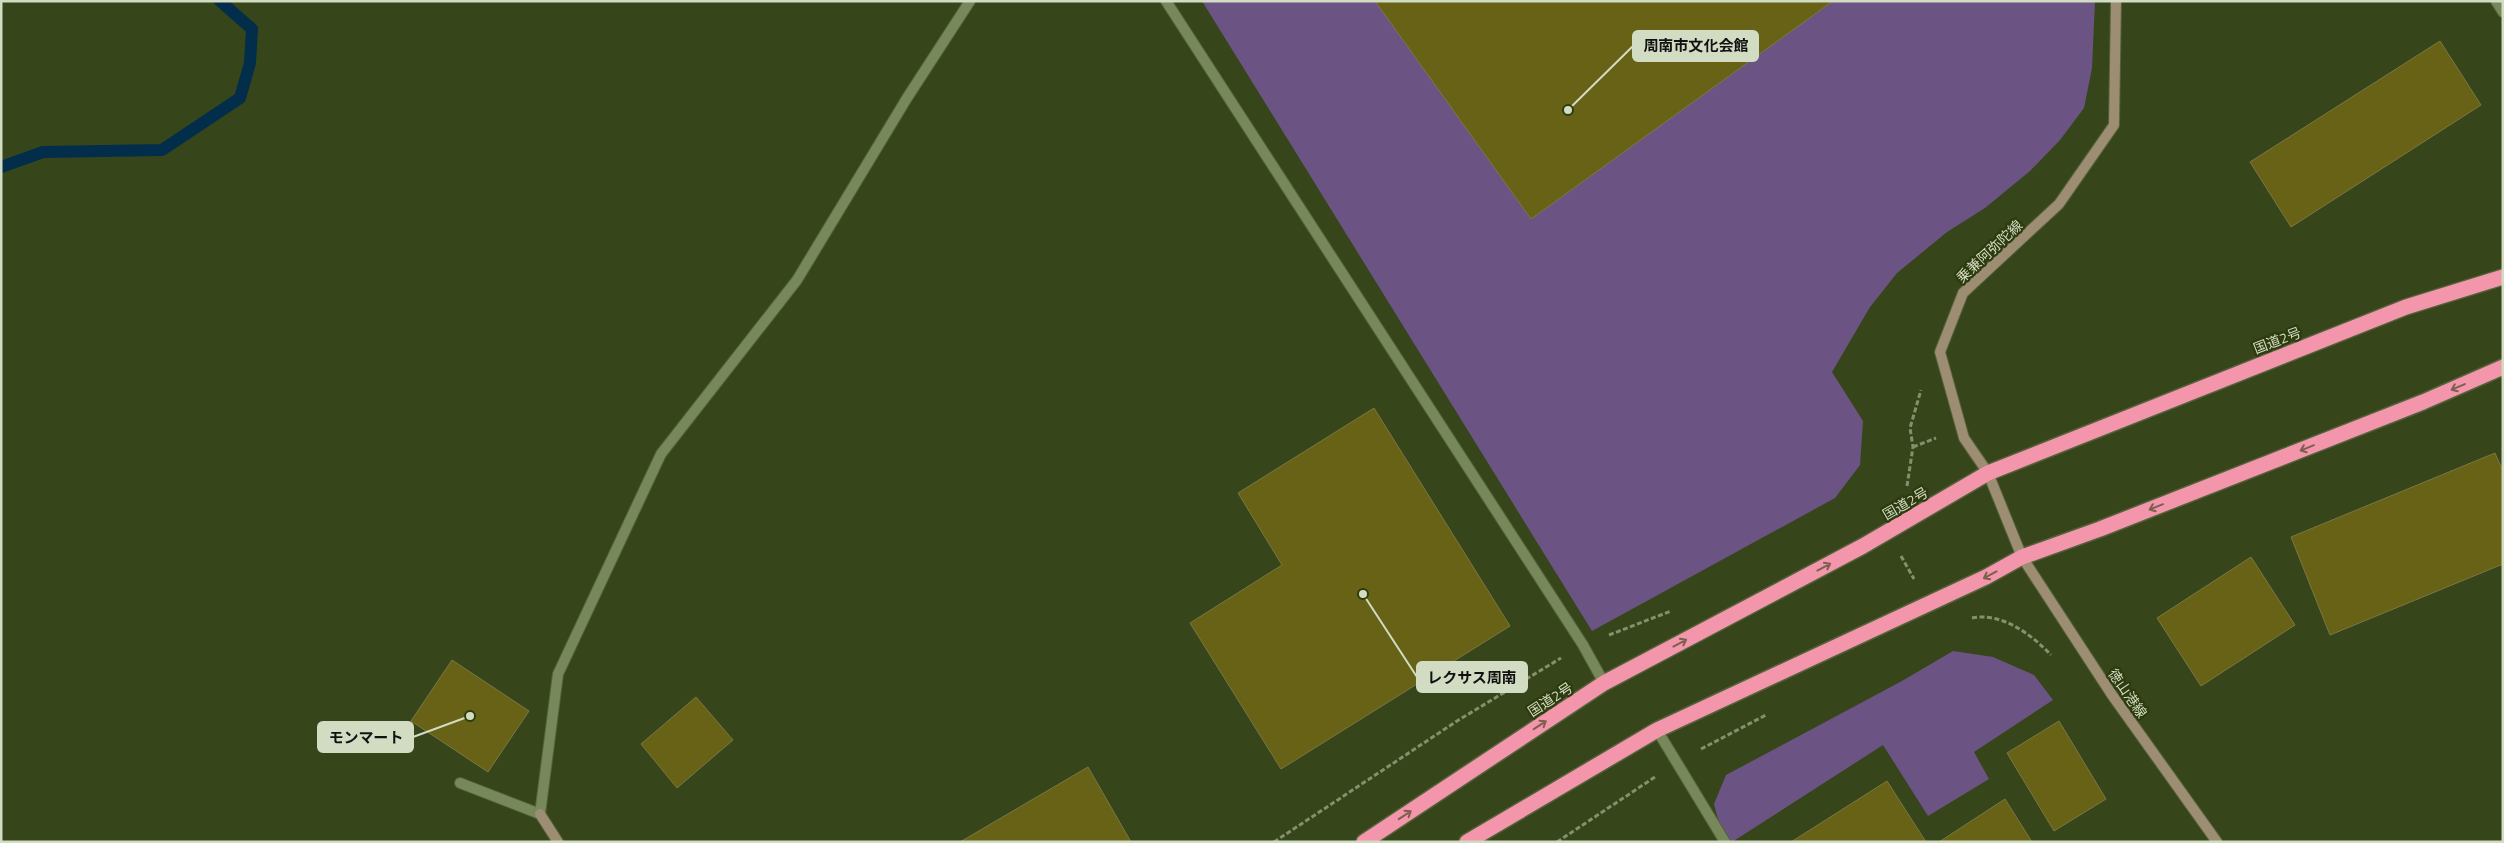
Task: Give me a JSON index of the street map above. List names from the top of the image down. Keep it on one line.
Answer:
{"streets":{"highway":["国道2号"],"street":["乗兼阿弥陀線","徳山港線"]},"crossings":[["乗兼阿弥陀線","国道2号"],["乗兼阿弥陀線","徳山港線"]],"places":["周南市文化会館","レクサス周南","モンマート"]}
